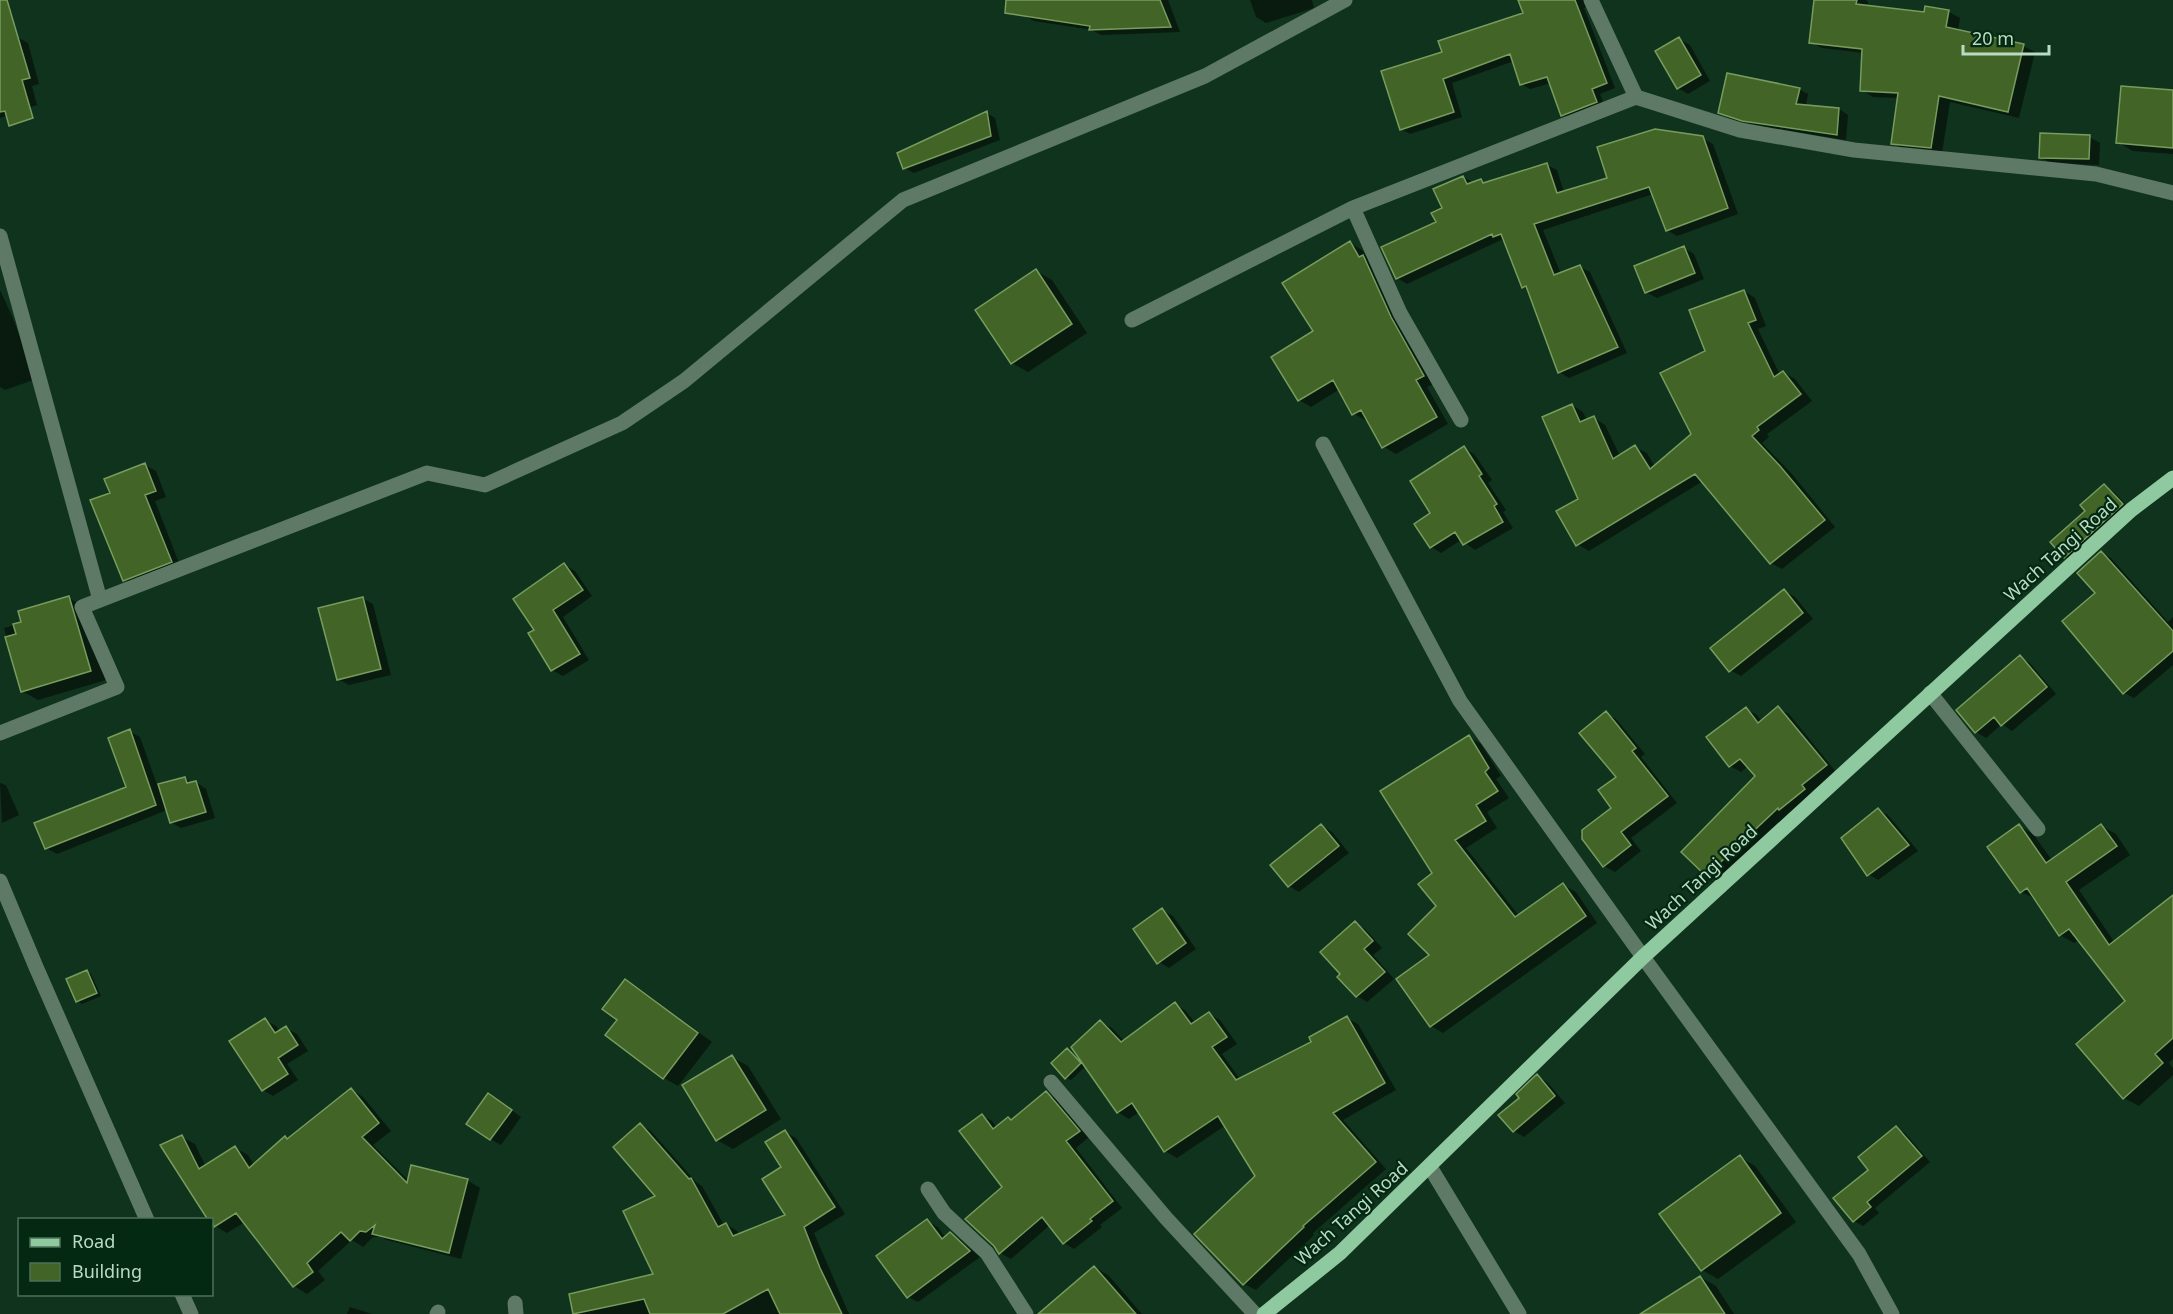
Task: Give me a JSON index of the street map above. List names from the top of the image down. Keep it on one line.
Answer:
{"streets":{"main road":["Wach Tangi Road"]},"legend":["Road","Building"],"scale_bar":"20 m"}
